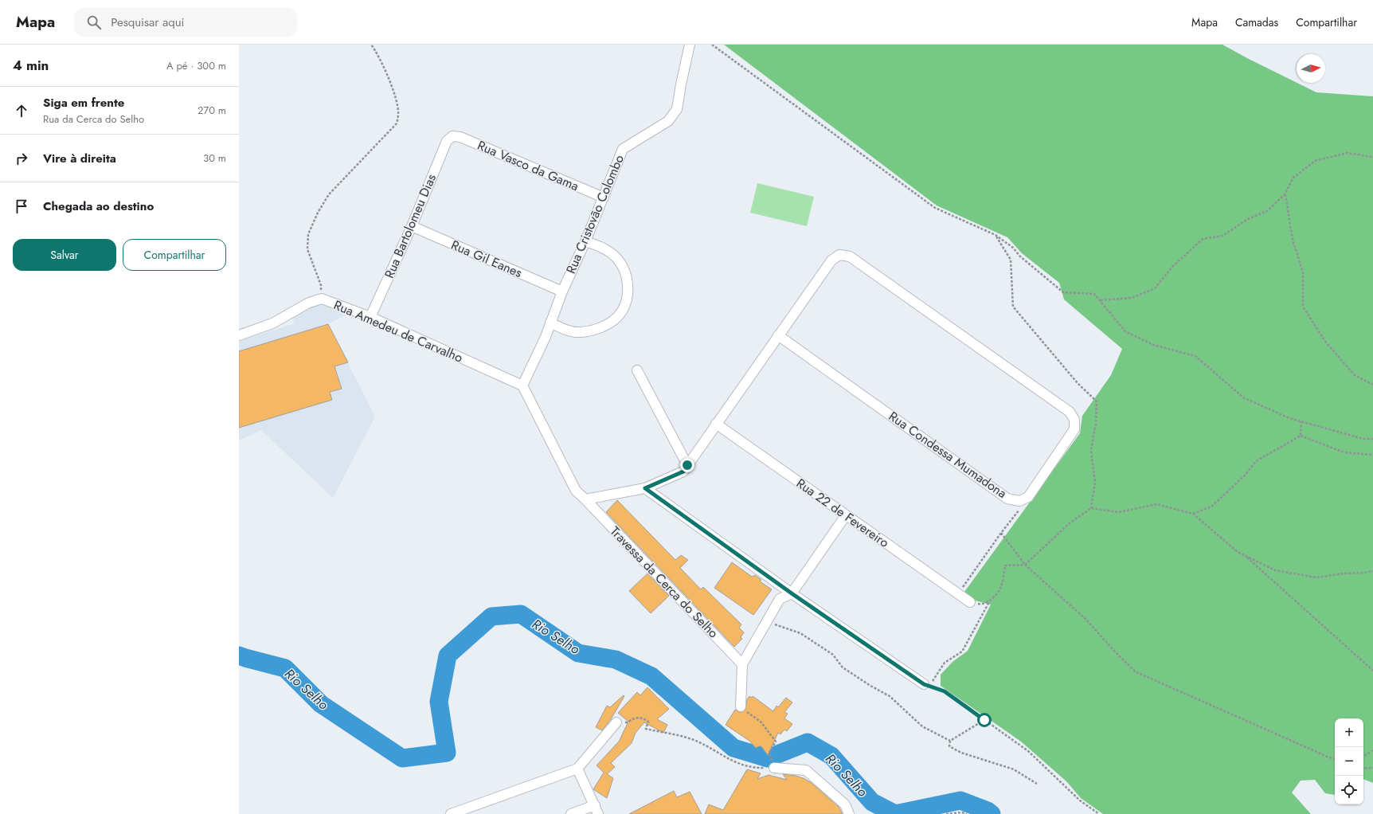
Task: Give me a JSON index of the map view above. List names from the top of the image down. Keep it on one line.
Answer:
{"streets":{"street":["Rua Vasco da Gama","Rua Cristovão Colombo","Rua Bartolomeu Dias","Rua Gil Eanes","Rua Amedeu de Carvalho","Rua Condessa Mumadona","Rua 22 de Fevereiro","Travessa da Cerca do Selho"]},"crossings":[["Rua Vasco da Gama","Rua Cristovão Colombo"],["Rua Vasco da Gama","Rua Bartolomeu Dias"],["Rua Cristovão Colombo","Rua Gil Eanes"],["Rua Cristovão Colombo","Rua Amedeu de Carvalho"],["Rua Cristovão Colombo","Travessa da Cerca do Selho"],["Rua Bartolomeu Dias","Rua Gil Eanes"],["Rua Bartolomeu Dias","Rua Amedeu de Carvalho"],["Rua Amedeu de Carvalho","Travessa da Cerca do Selho"]],"water":["Rio Selho"],"north":"right","page":{"header":"Mapa","search":"Pesquisar aqui","nav":["Mapa","Camadas","Compartilhar"],"heading":["4 min","A pé · 300 m"],"list":[["Siga em frente","Rua da Cerca do Selho","270 m"],["Vire à direita","30 m"],"Chegada ao destino"],"buttons":["Salvar","Compartilhar"],"map_buttons":["+","−"]}}
